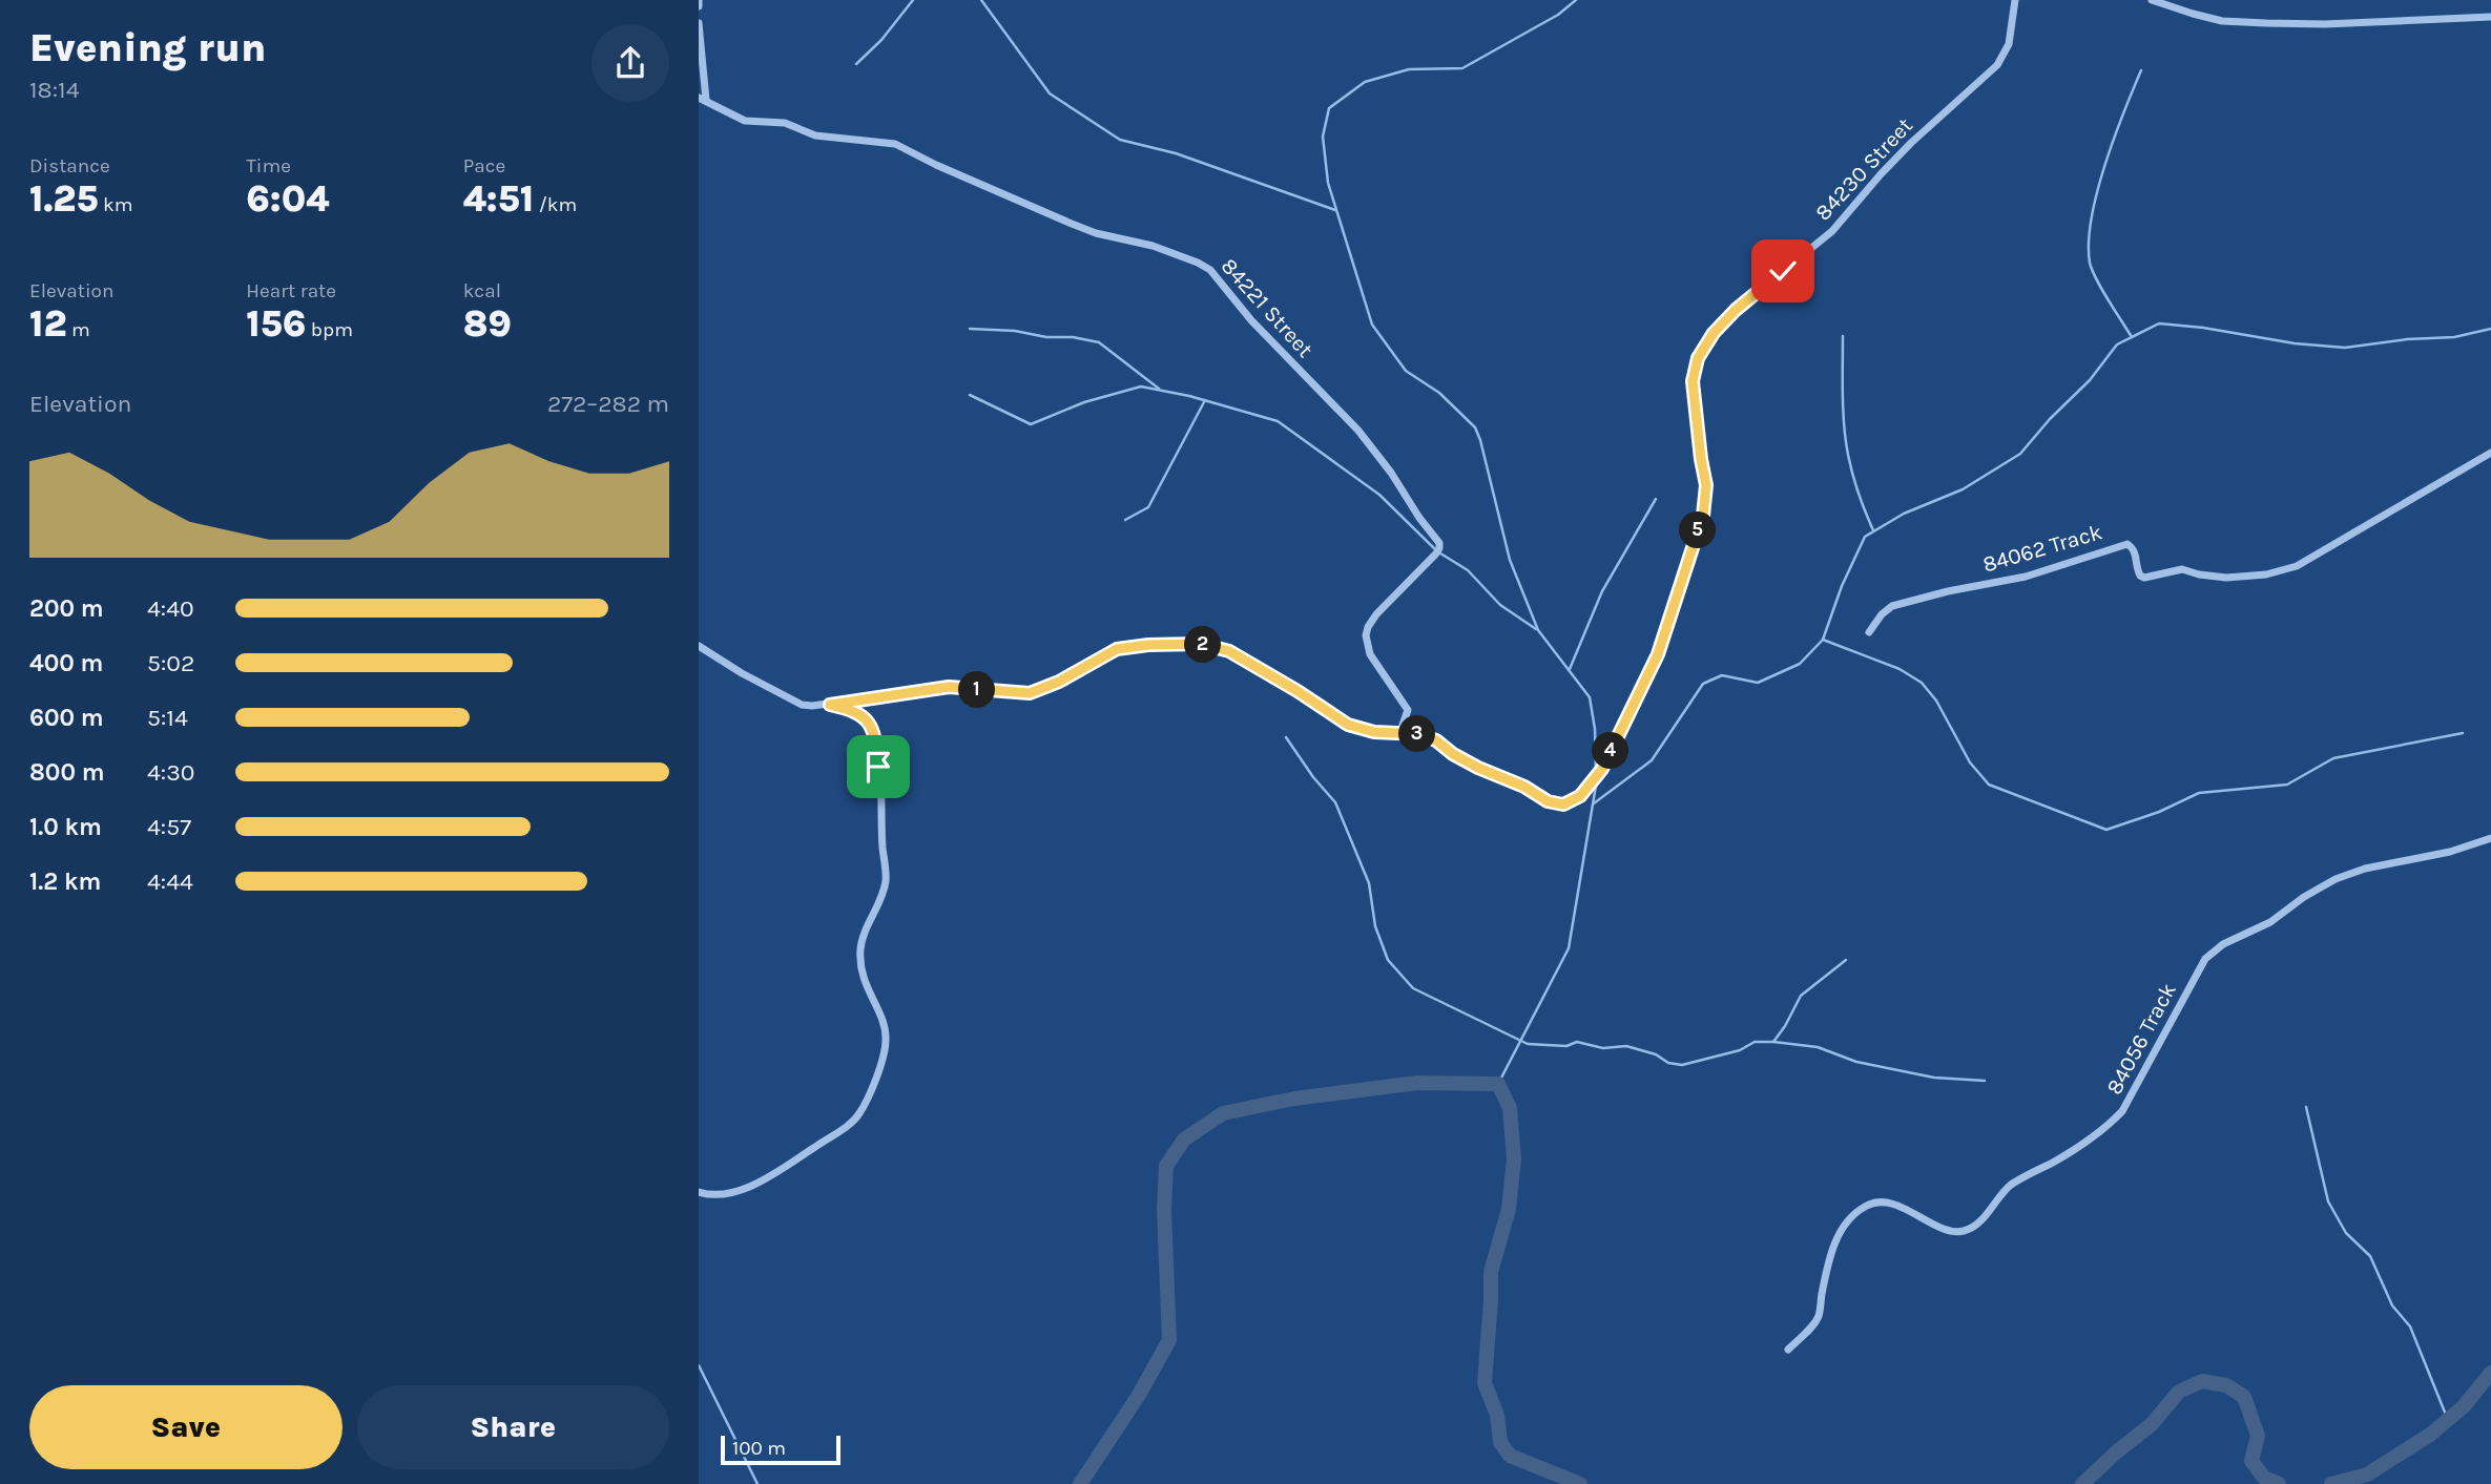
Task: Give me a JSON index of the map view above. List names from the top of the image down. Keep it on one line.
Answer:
{"streets":{"street":["84230 Street","84221 Street","84062 Track","84056 Track"]},"crossings":[["84230 Street","84221 Street"]],"scale_bar":"100 m","page":{"heading":["Evening run","18:14"],"stats":[["Distance","1.25 km"],["Time","6:04"],["Pace","4:51 /km"],["Elevation","12 m"],["Heart rate","156 bpm"],["kcal","89"]],"chart":["Elevation","272–282 m"],"pins":["5","2","1","3","4"],"list":[{"name":"200 m","note":"4:40"},{"name":"400 m","note":"5:02"},{"name":"600 m","note":"5:14"},{"name":"800 m","note":"4:30"},{"name":"1.0 km","note":"4:57"},{"name":"1.2 km","note":"4:44"}],"buttons":["Save","Share"],"scale":"100 m"}}
